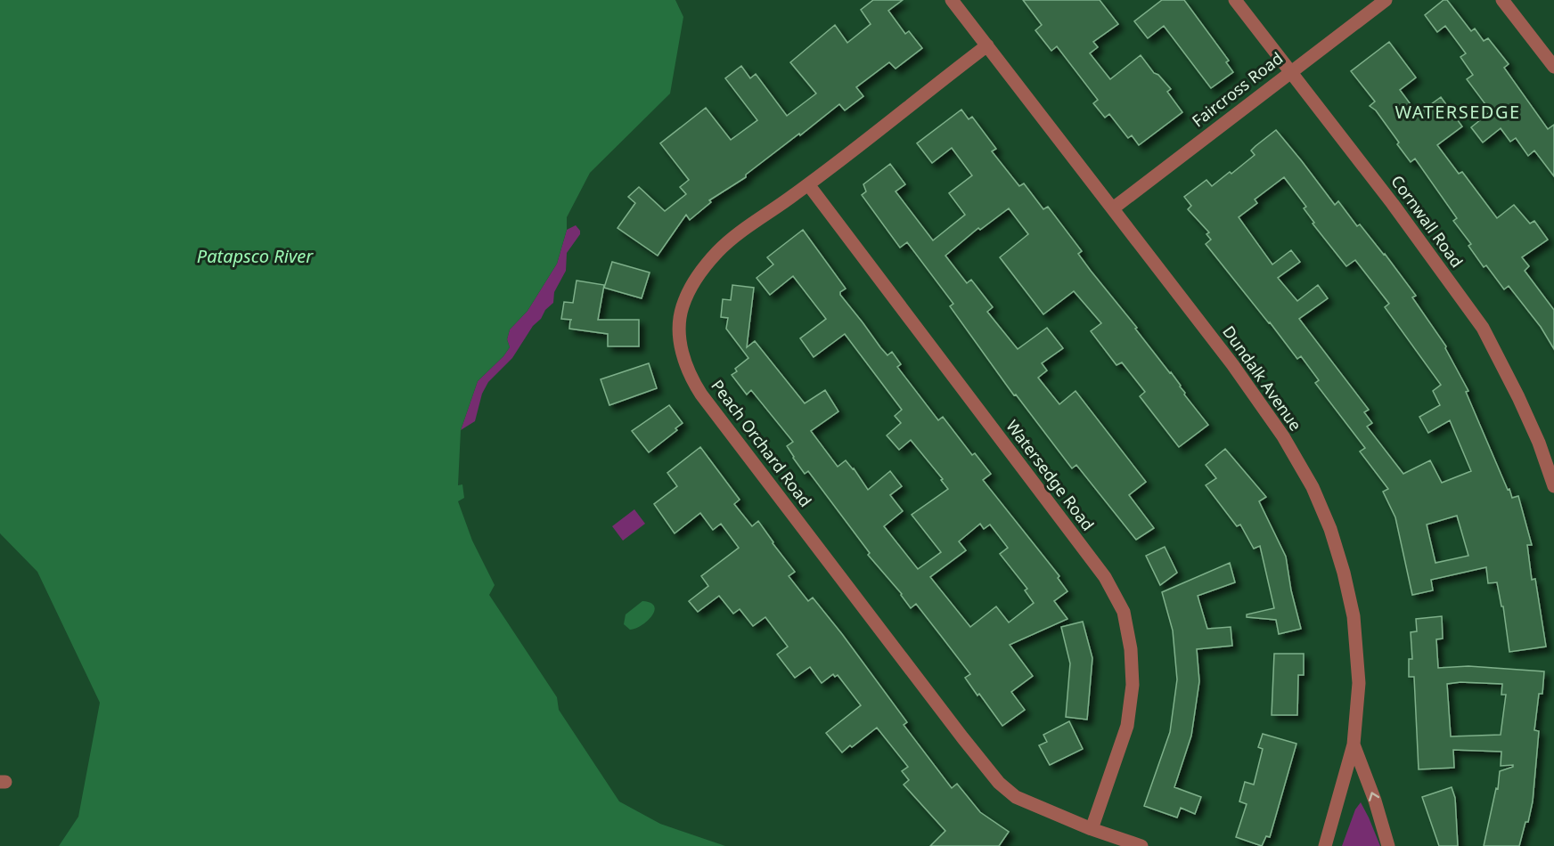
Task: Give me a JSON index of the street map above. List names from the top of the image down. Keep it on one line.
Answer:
{"streets":{"street":["Faircross Road","Cornwall Road","Dundalk Avenue","Peach Orchard Road","Watersedge Road"]},"crossings":[["Faircross Road","Cornwall Road"],["Faircross Road","Dundalk Avenue"],["Dundalk Avenue","Peach Orchard Road"],["Peach Orchard Road","Watersedge Road"]],"districts":["WATERSEDGE"],"water":["Patapsco River"]}
